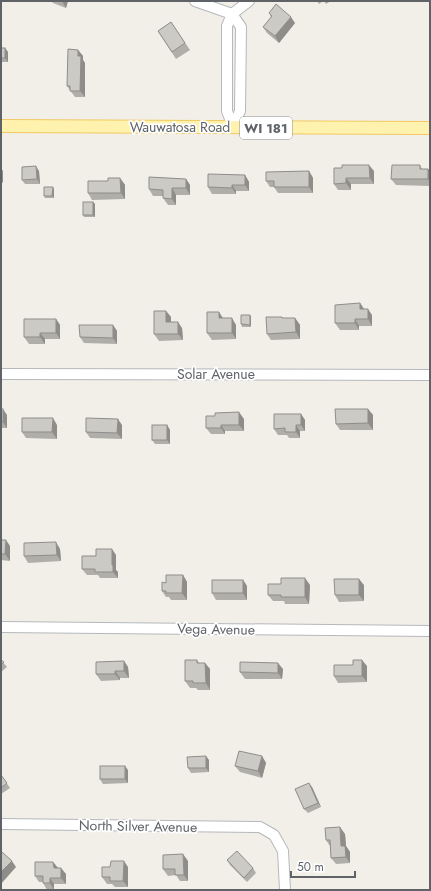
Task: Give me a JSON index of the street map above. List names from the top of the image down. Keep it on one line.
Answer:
{"streets":{"main road":["Wauwatosa Road","WI 181"],"street":["Solar Avenue","Vega Avenue","North Silver Avenue"]},"scale_bar":"50 m"}
